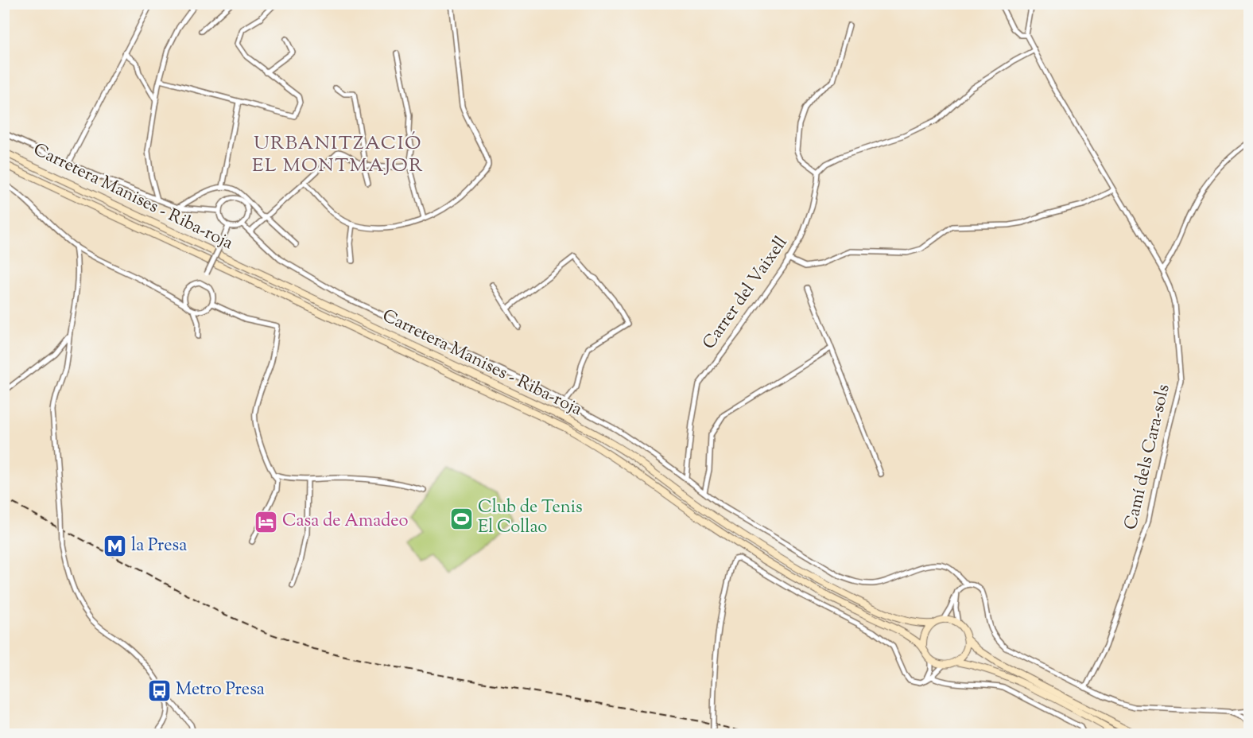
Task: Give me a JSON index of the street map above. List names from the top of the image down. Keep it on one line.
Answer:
{"streets":{"main road":["Carretera Manises - Riba-roja"],"street":["Carrer del Vaixell","Camí dels Cara-sols"]},"districts":["URBANITZACIÓ EL MONTMAJOR"],"places":{"sports":["Club de Tenis El Collao"],"hotel":["Casa de Amadeo"],"metro station":["la Presa"],"bus stop":["Metro Presa"]}}
